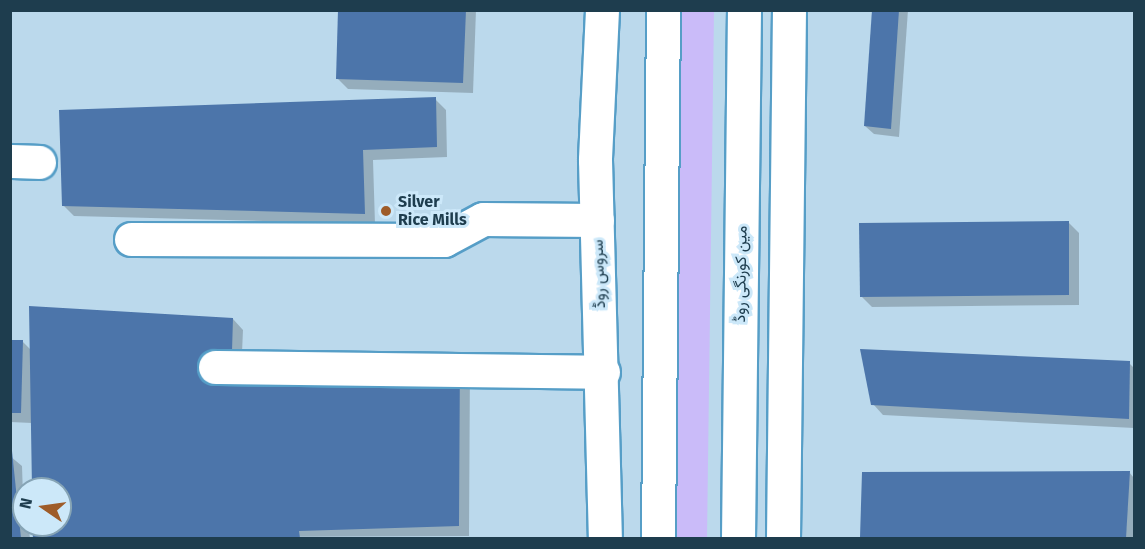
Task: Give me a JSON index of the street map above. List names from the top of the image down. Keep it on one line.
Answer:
{"streets":{"main road":["سروس روڈ","مین کورنگی روڈ"]},"places":["Silver Rice Mills"],"north":"left"}
